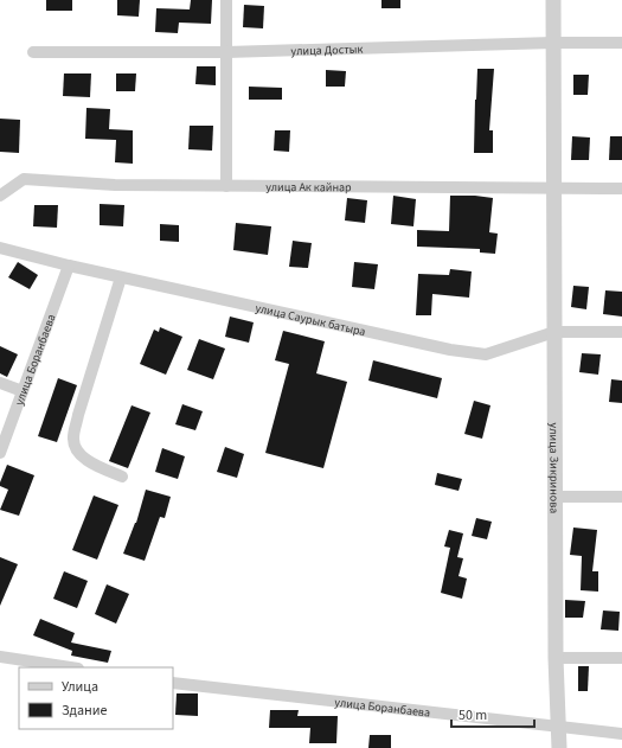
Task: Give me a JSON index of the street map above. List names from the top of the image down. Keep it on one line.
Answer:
{"streets":{"street":["улица Достык","улица Ак кайнар","улица Саурык батыра","улица Боранбаева","улица Зикринова"]},"crossings":[["улица Достык","улица Зикринова"],["улица Ак кайнар","улица Зикринова"],["улица Саурык батыра","улица Боранбаева"],["улица Саурык батыра","улица Зикринова"],["улица Боранбаева","улица Зикринова"]],"legend":["Улица","Здание"],"scale_bar":"50 m"}
